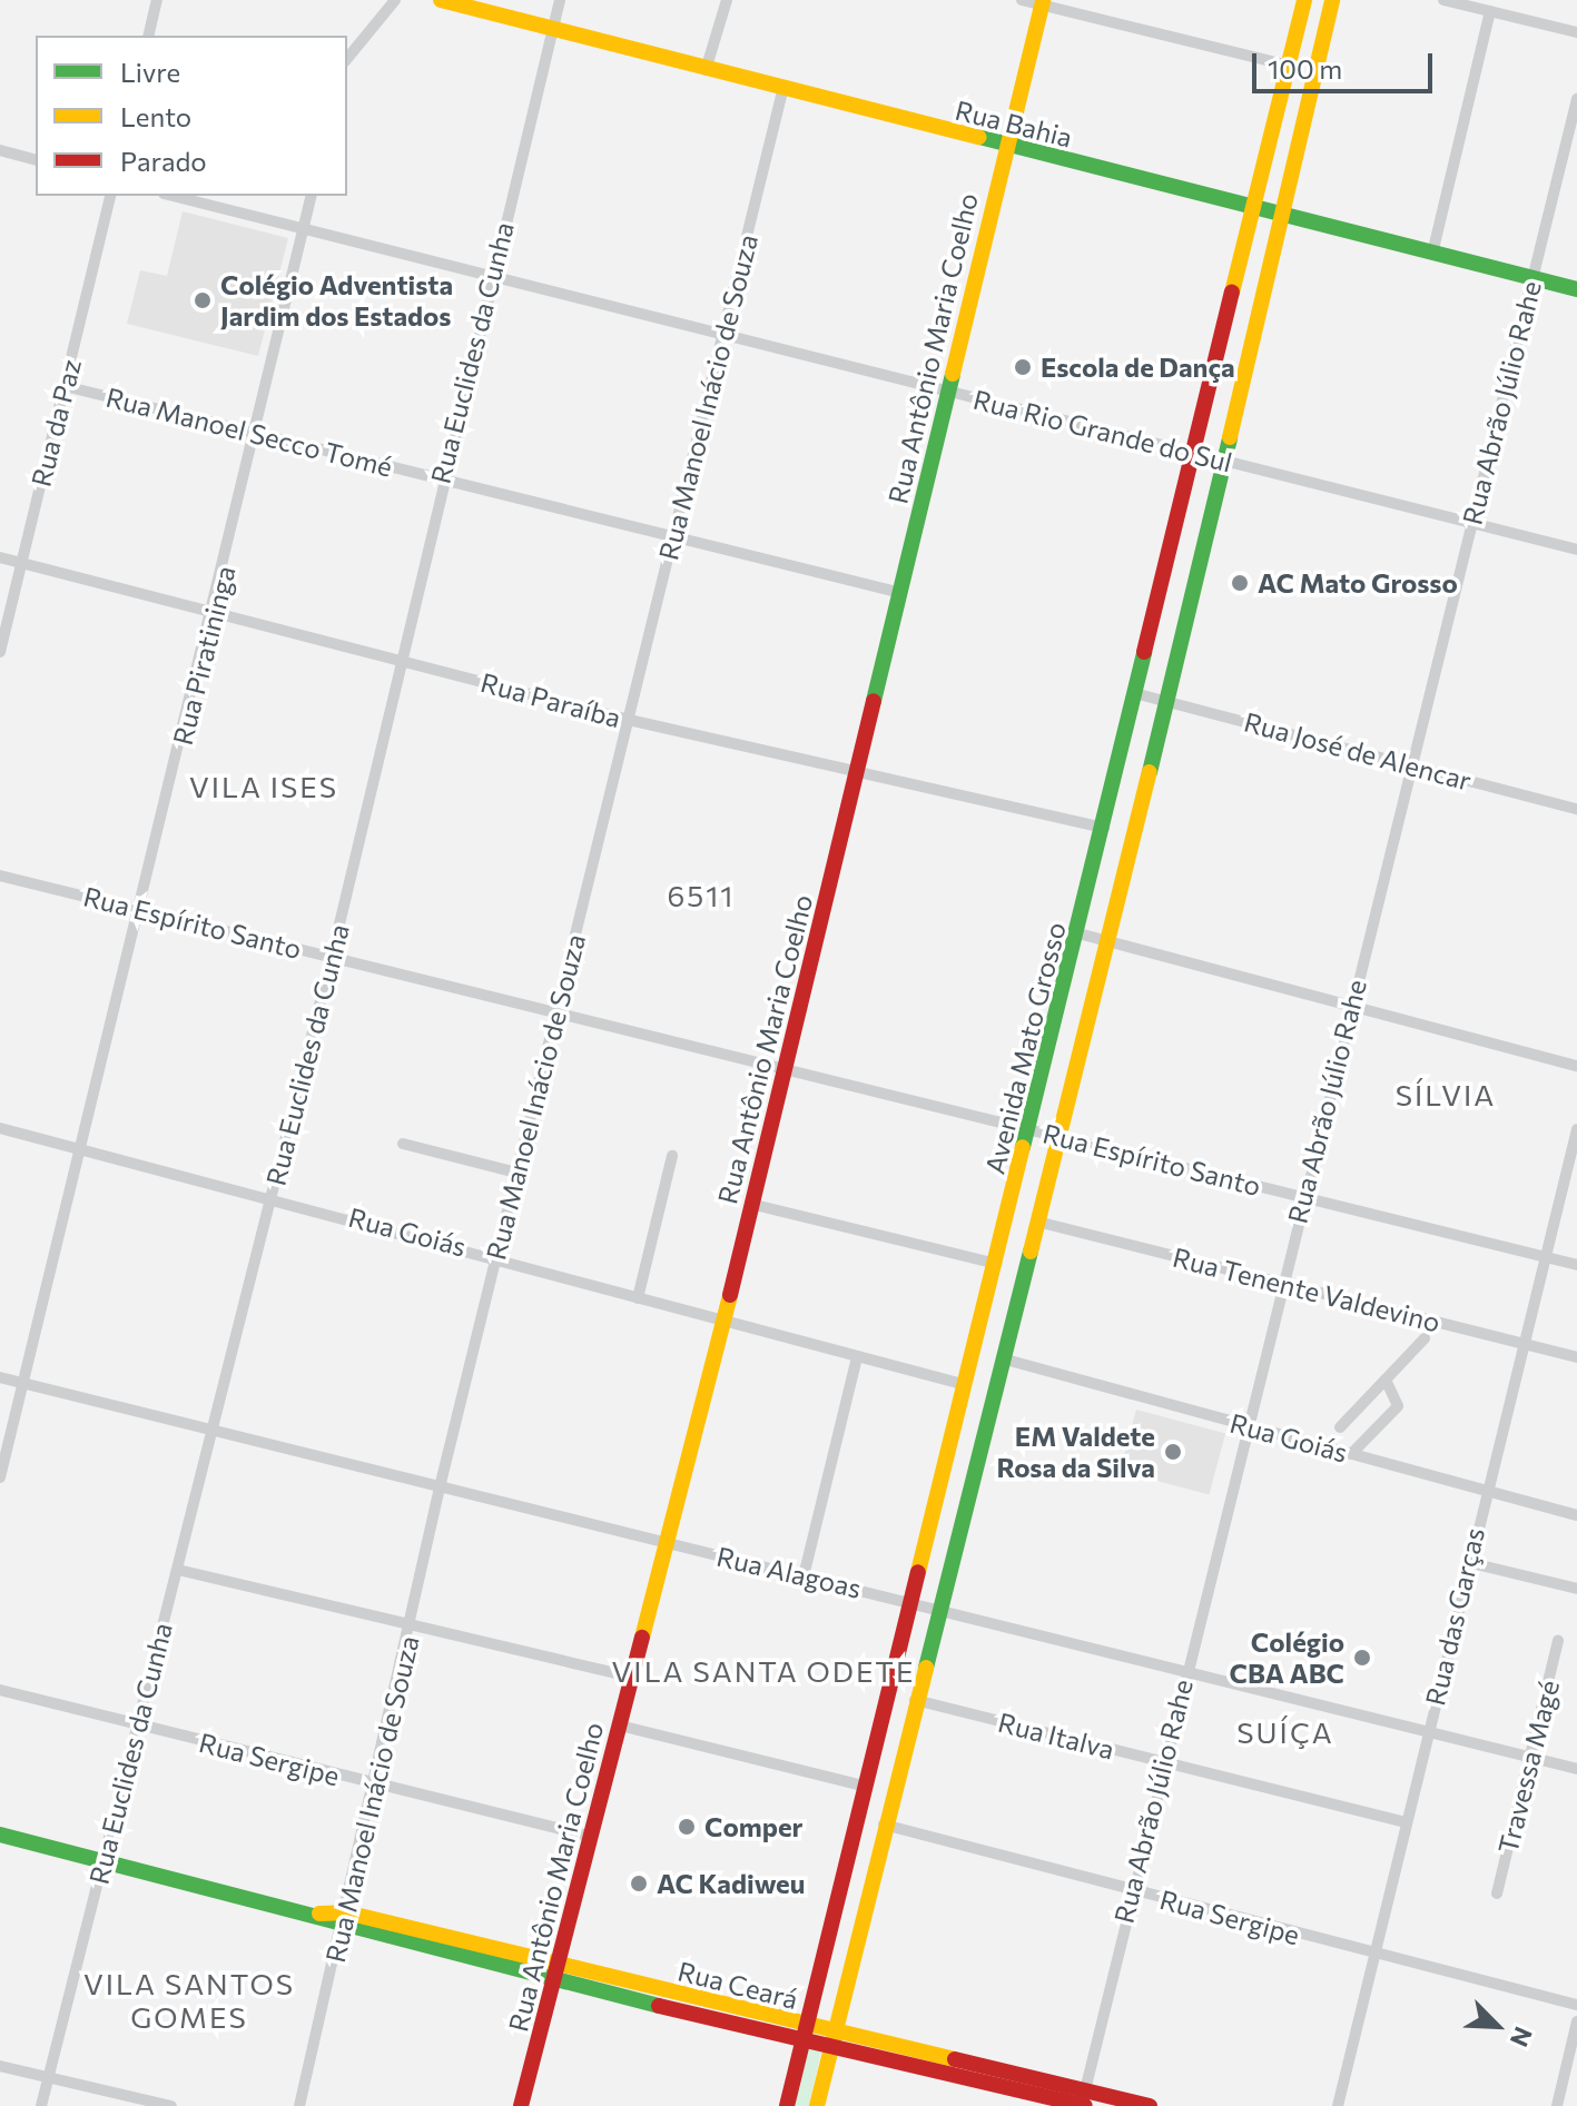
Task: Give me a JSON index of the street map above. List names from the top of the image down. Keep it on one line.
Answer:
{"streets":{"main road":["Rua Bahia","Rua Antônio Maria Coelho","Avenida Mato Grosso","Rua Ceará"],"street":["Rua Euclides da Cunha","Rua Manoel Inácio de Souza","Rua Abrão Júlio Rahe","Rua da Paz","Rua Rio Grande do Sul","Rua Manoel Secco Tomé","Rua Piratininga","Rua Paraíba","Rua José de Alencar","Rua Espírito Santo","Rua Goiás","Rua Tenente Valdevino","Rua Alagoas","Rua das Garças","Rua Italva","Rua Sergipe","Travessa Magé"]},"crossings":[["Rua Bahia","Rua Antônio Maria Coelho"],["Rua Bahia","Rua Euclides da Cunha"],["Rua Bahia","Rua Manoel Inácio de Souza"],["Rua Bahia","Rua Abrão Júlio Rahe"],["Rua Bahia","Avenida Mato Grosso"],["Rua Antônio Maria Coelho","Rua Rio Grande do Sul"],["Rua Antônio Maria Coelho","Rua Manoel Secco Tomé"],["Rua Antônio Maria Coelho","Rua Paraíba"],["Rua Antônio Maria Coelho","Rua Espírito Santo"],["Rua Antônio Maria Coelho","Rua Goiás"],["Rua Antônio Maria Coelho","Rua Alagoas"],["Rua Antônio Maria Coelho","Rua Sergipe"],["Rua Antônio Maria Coelho","Rua Ceará"],["Rua Euclides da Cunha","Rua Rio Grande do Sul"],["Rua Euclides da Cunha","Rua Manoel Secco Tomé"],["Rua Euclides da Cunha","Rua Paraíba"],["Rua Euclides da Cunha","Rua Espírito Santo"],["Rua Euclides da Cunha","Rua Goiás"],["Rua Euclides da Cunha","Rua Alagoas"],["Rua Euclides da Cunha","Rua Sergipe"],["Rua Euclides da Cunha","Rua Ceará"],["Rua Manoel Inácio de Souza","Rua Rio Grande do Sul"],["Rua Manoel Inácio de Souza","Rua Manoel Secco Tomé"],["Rua Manoel Inácio de Souza","Rua Paraíba"],["Rua Manoel Inácio de Souza","Rua Espírito Santo"],["Rua Manoel Inácio de Souza","Rua Goiás"],["Rua Manoel Inácio de Souza","Rua Alagoas"],["Rua Manoel Inácio de Souza","Rua Sergipe"],["Rua Manoel Inácio de Souza","Rua Ceará"],["Rua Abrão Júlio Rahe","Rua Rio Grande do Sul"],["Rua Abrão Júlio Rahe","Rua José de Alencar"],["Rua Abrão Júlio Rahe","Rua Espírito Santo"],["Rua Abrão Júlio Rahe","Rua Goiás"],["Rua Abrão Júlio Rahe","Rua Tenente Valdevino"],["Rua Abrão Júlio Rahe","Rua Alagoas"],["Rua Abrão Júlio Rahe","Rua Italva"],["Rua Abrão Júlio Rahe","Rua Sergipe"],["Rua Abrão Júlio Rahe","Rua Ceará"],["Rua da Paz","Rua Manoel Secco Tomé"],["Rua da Paz","Rua Paraíba"],["Rua Rio Grande do Sul","Rua Piratininga"],["Rua Rio Grande do Sul","Avenida Mato Grosso"],["Rua Manoel Secco Tomé","Rua Piratininga"],["Rua Piratininga","Rua Paraíba"],["Rua Piratininga","Rua Espírito Santo"],["Rua Piratininga","Rua Goiás"],["Rua Piratininga","Rua Alagoas"],["Rua Paraíba","Avenida Mato Grosso"],["Rua José de Alencar","Avenida Mato Grosso"],["Rua Espírito Santo","Avenida Mato Grosso"],["Rua Espírito Santo","Rua das Garças"],["Avenida Mato Grosso","Rua Goiás"],["Avenida Mato Grosso","Rua Tenente Valdevino"],["Avenida Mato Grosso","Rua Alagoas"],["Avenida Mato Grosso","Rua Italva"],["Avenida Mato Grosso","Rua Sergipe"],["Avenida Mato Grosso","Rua Ceará"],["Rua Goiás","Rua das Garças"],["Rua Tenente Valdevino","Rua das Garças"],["Rua Alagoas","Rua das Garças"],["Rua Alagoas","Travessa Magé"],["Rua das Garças","Rua Italva"],["Rua das Garças","Rua Sergipe"]],"districts":["VILA ISES","6511","SÍLVIA","VILA SANTA ODETE","SUÍÇA","VILA SANTOS GOMES"],"places":["Colégio Adventista Jardim dos Estados","Escola de Dança","AC Mato Grosso","EM Valdete Rosa da Silva","Colégio CBA ABC","Comper","AC Kadiweu"],"legend":["Livre","Lento","Parado"],"scale_bar":"100 m","north":"bottom right"}
